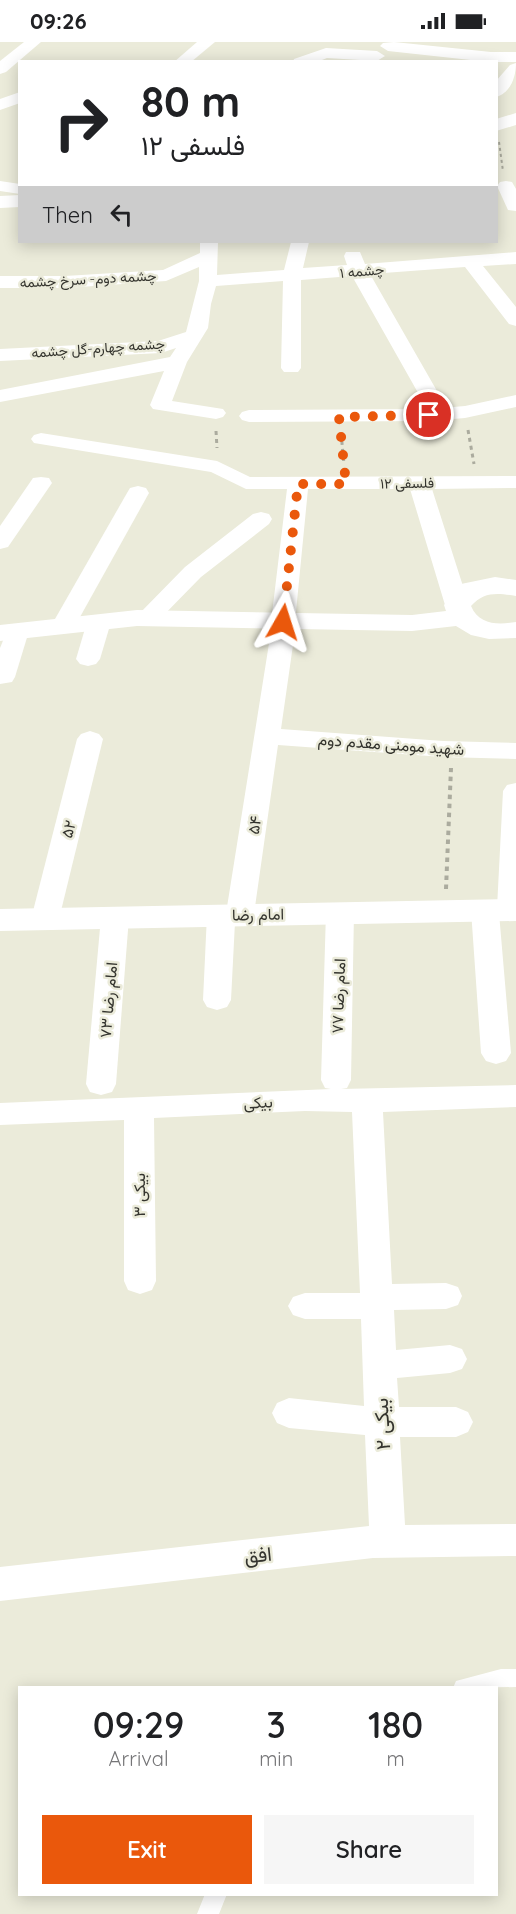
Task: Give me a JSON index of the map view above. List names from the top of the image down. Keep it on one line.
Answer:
{"streets":{"street":["چشمه ۱","چشمه دوم- سرخ چشمه","چشمه چهارم-گل چشمه","۱۲ فلسفی","شهید مومنی مقدم دوم","۵۴","۵۲","امام رضا","امام رضا ۷۷","امام رضا ۷۳","بیکی","۳ بیکی","۲ بیکی","افق"]},"crossings":[["۱۲ فلسفی","۵۴"],["شهید مومنی مقدم دوم","۵۴"],["۵۴","امام رضا"],["۵۲","امام رضا"],["امام رضا","امام رضا ۷۷"],["امام رضا","امام رضا ۷۳"],["بیکی","۳ بیکی"],["بیکی","۲ بیکی"],["۲ بیکی","افق"]],"page":{"status":"09:26","turn":["80 m","۱۲ فلسفی"],"then":"Then","eta":["09:29","Arrival","3","min","180","m"],"buttons":["Exit","Share"]}}
